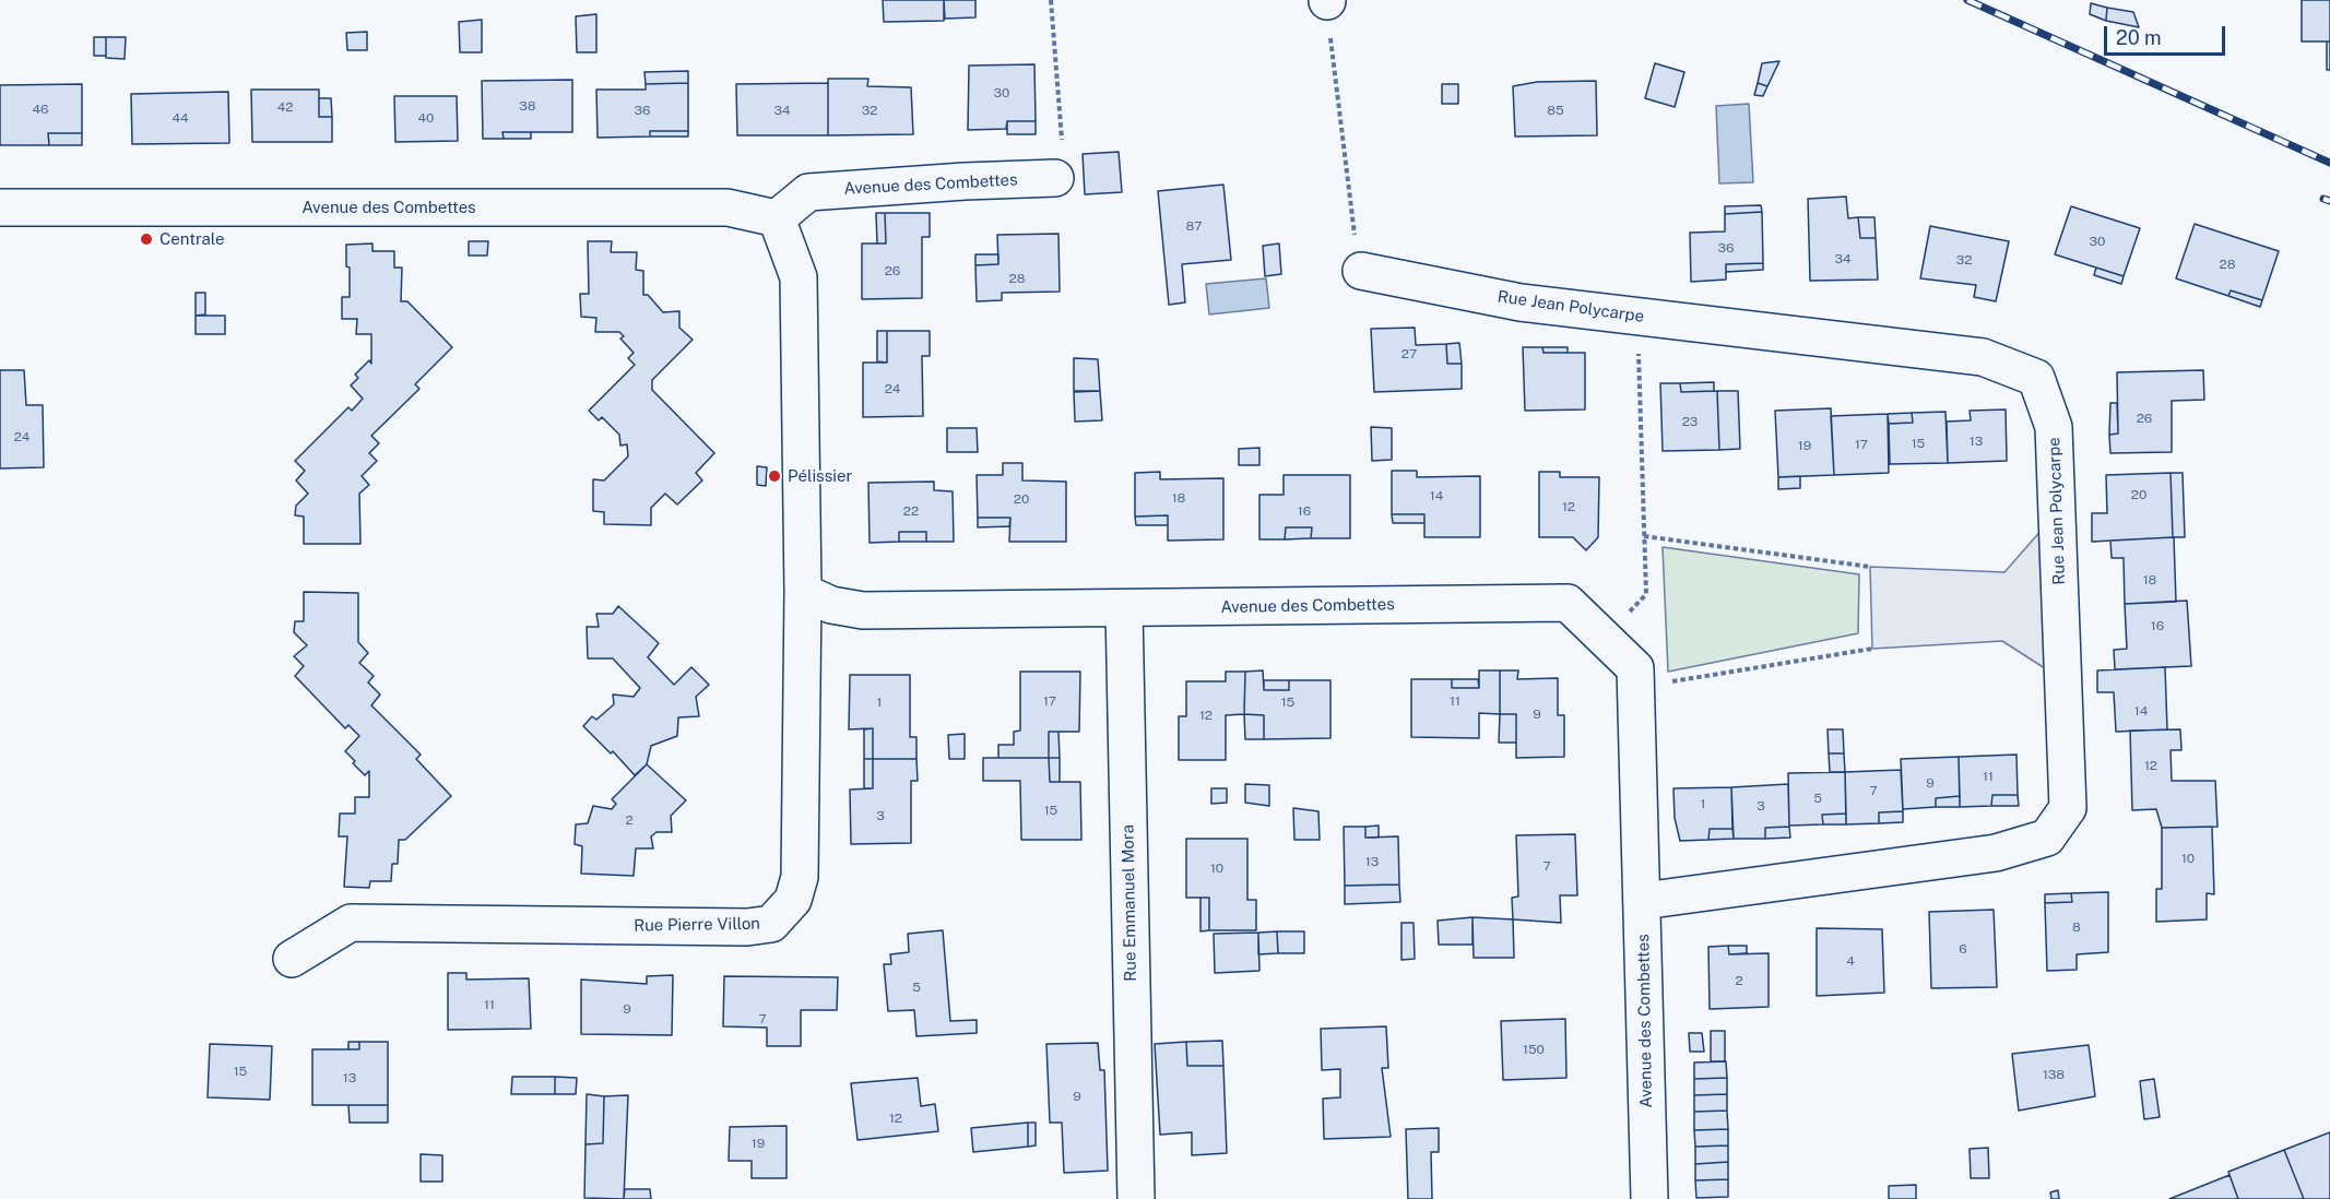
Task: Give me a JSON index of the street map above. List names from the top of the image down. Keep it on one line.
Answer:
{"streets":{"street":["Avenue des Combettes","Rue Jean Polycarpe","Rue Emmanuel Mora","Rue Pierre Villon"]},"crossings":[["Avenue des Combettes","Rue Jean Polycarpe"],["Avenue des Combettes","Rue Emmanuel Mora"],["Avenue des Combettes","Rue Pierre Villon"]],"places":["Centrale","Pélissier"],"house_numbers":["30","38","42","46","36","34","32","85","44","40","87","30","36","34","32","28","26","28","27","24","26","23","24","13","15","17","19","20","14","18","20","12","22","16","18","16","17","11","1","15","14","9","12","12","11","9","7","5","1","3","15","3","2","10","13","7","10","8","6","4","2","5","11","9","7","150","15","138","13","9","12","19"],"scale_bar":"20 m"}
